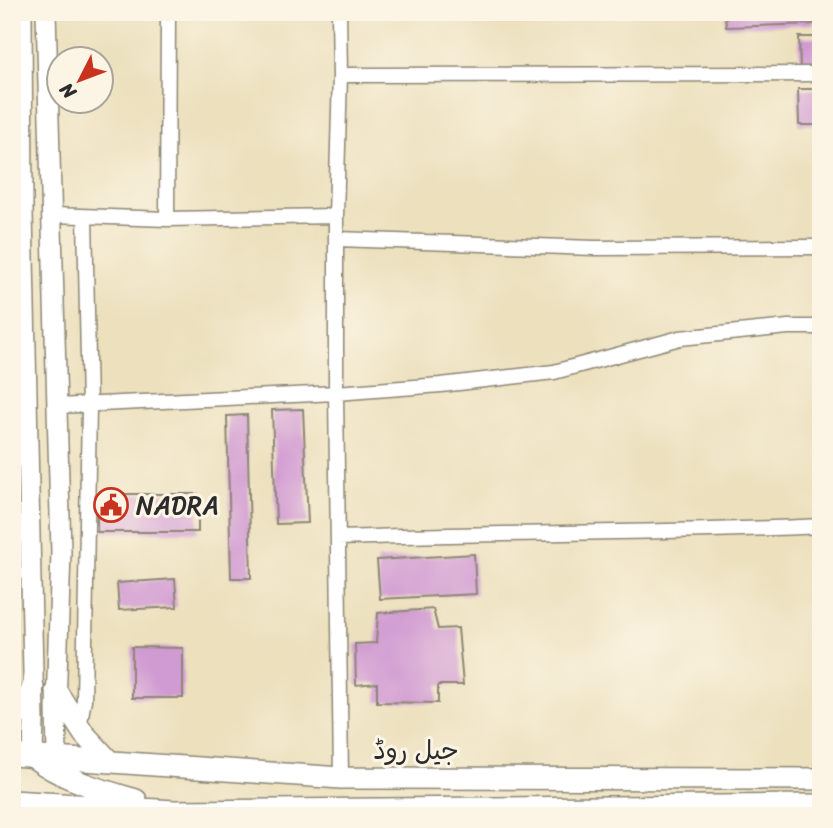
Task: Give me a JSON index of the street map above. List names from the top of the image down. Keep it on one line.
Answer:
{"streets":{"main road":["جیل روڈ"]},"places":{"public building":["NADRA"]},"north":"bottom left"}
